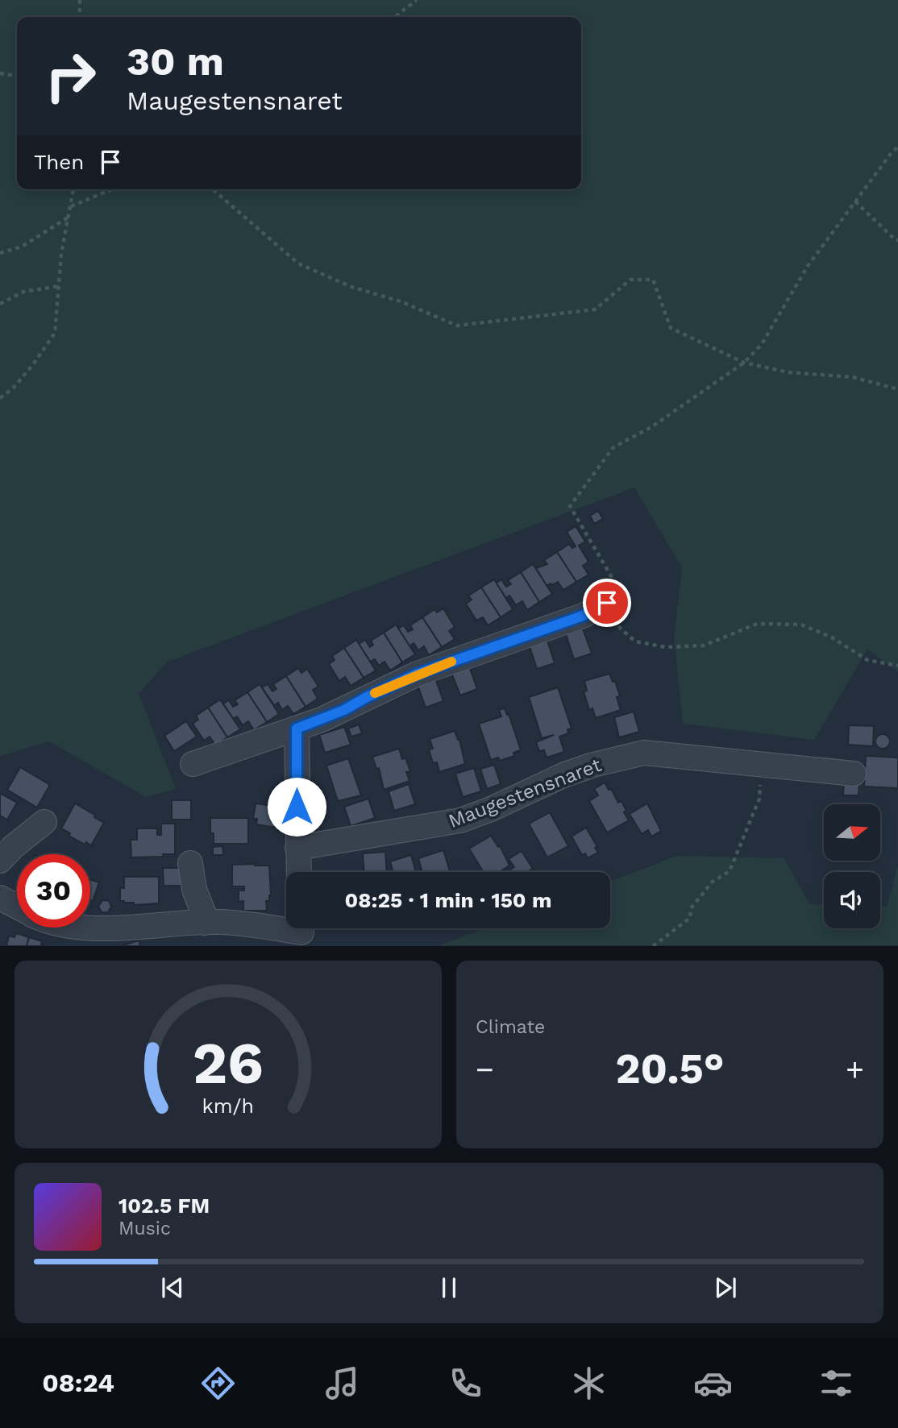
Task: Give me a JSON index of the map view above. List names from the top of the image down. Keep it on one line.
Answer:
{"streets":{"street":["Maugestensnaret"]},"north":"right","page":{"turn":["30 m","Maugestensnaret"],"then":"Then","limit":"30","trip":"08:25 · 1 min · 150 m","tile":"Climate","heat":["−","20.5°","+"],"song":["102.5 FM","Music"],"tabs":"08:24","gauge":["26","km/h"]}}
